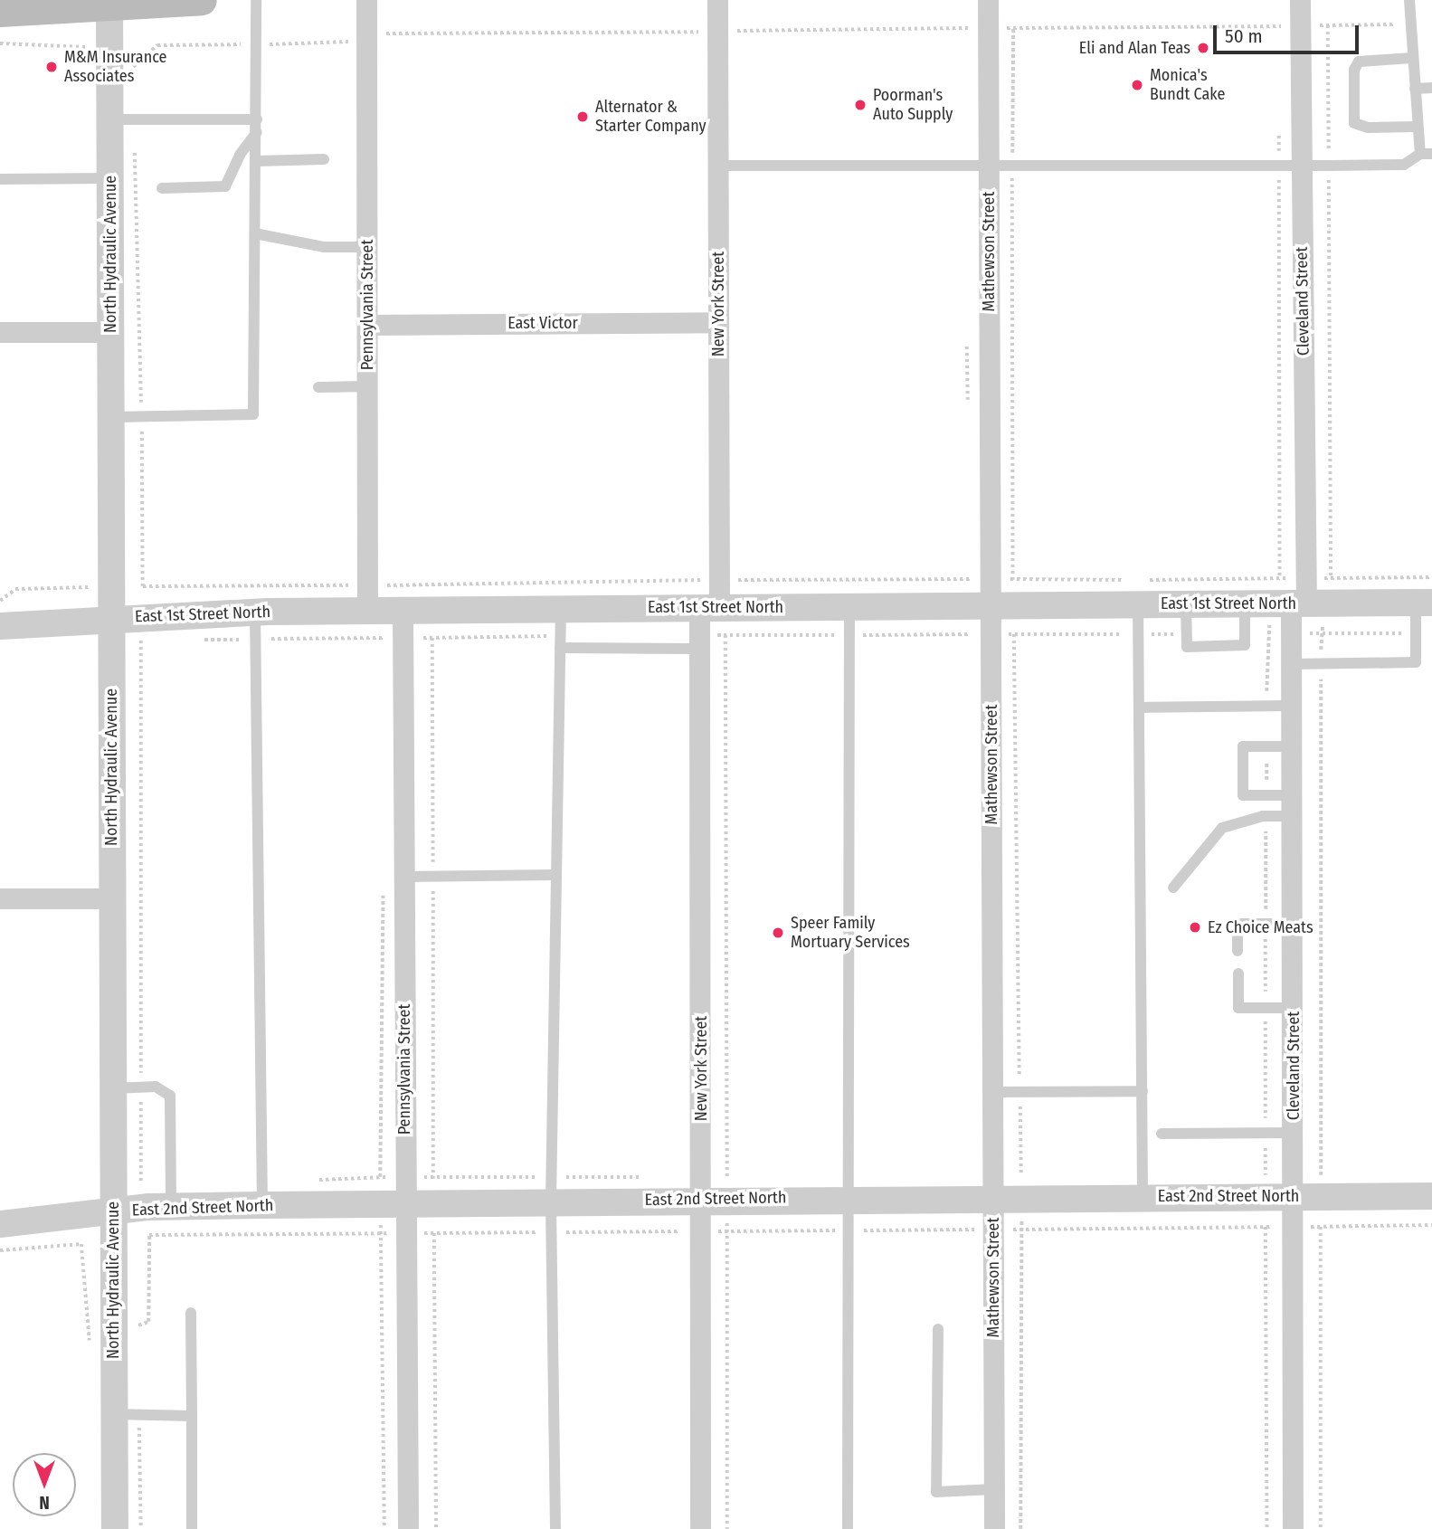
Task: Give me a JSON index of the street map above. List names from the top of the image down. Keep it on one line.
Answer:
{"streets":{"street":["Mathewson Street","North Hydraulic Avenue","Cleveland Street","New York Street","Pennsylvania Street","East Victor","East 1st Street North","East 2nd Street North"]},"crossings":[["Mathewson Street","East 1st Street North"],["Mathewson Street","East 2nd Street North"],["North Hydraulic Avenue","East 1st Street North"],["North Hydraulic Avenue","East 2nd Street North"],["Cleveland Street","East 1st Street North"],["Cleveland Street","East 2nd Street North"],["New York Street","East Victor"],["New York Street","East 1st Street North"],["New York Street","East 2nd Street North"],["Pennsylvania Street","East Victor"],["Pennsylvania Street","East 1st Street North"],["Pennsylvania Street","East 2nd Street North"]],"places":["Eli and Alan Teas","M&M Insurance Associates","Monica's Bundt Cake","Poorman's Auto Supply","Alternator & Starter Company","Ez Choice Meats","Speer Family Mortuary Services"],"scale_bar":"50 m","north":"bottom"}
